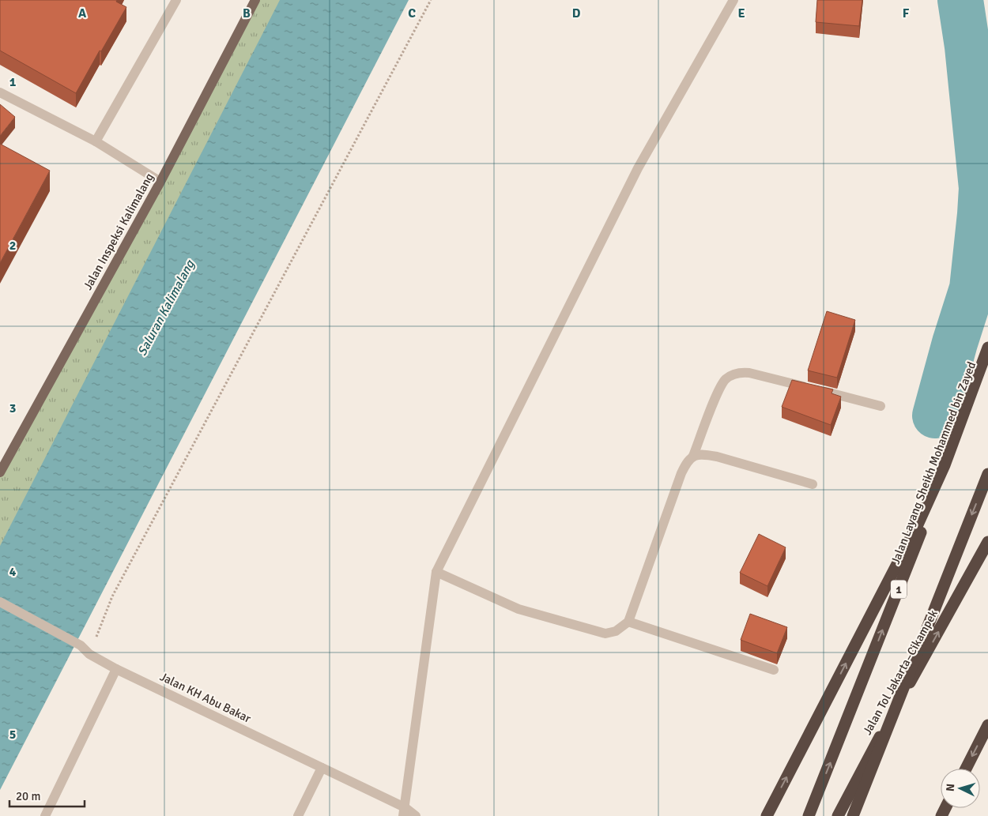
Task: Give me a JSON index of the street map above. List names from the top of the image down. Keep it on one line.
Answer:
{"streets":{"highway":["Jalan Layang Sheikh Mohammed bin Zayed","1","Jalan Tol Jakarta–Cikampek"],"main road":["Jalan Inspeksi Kalimalang"],"street":["Jalan KH Abu Bakar"]},"water":["Saluran Kalimalang"],"scale_bar":"20 m","north":"left","grid":{"columns":["A","B","C","D","E","F"],"rows":["1","2","3","4","5"]}}
